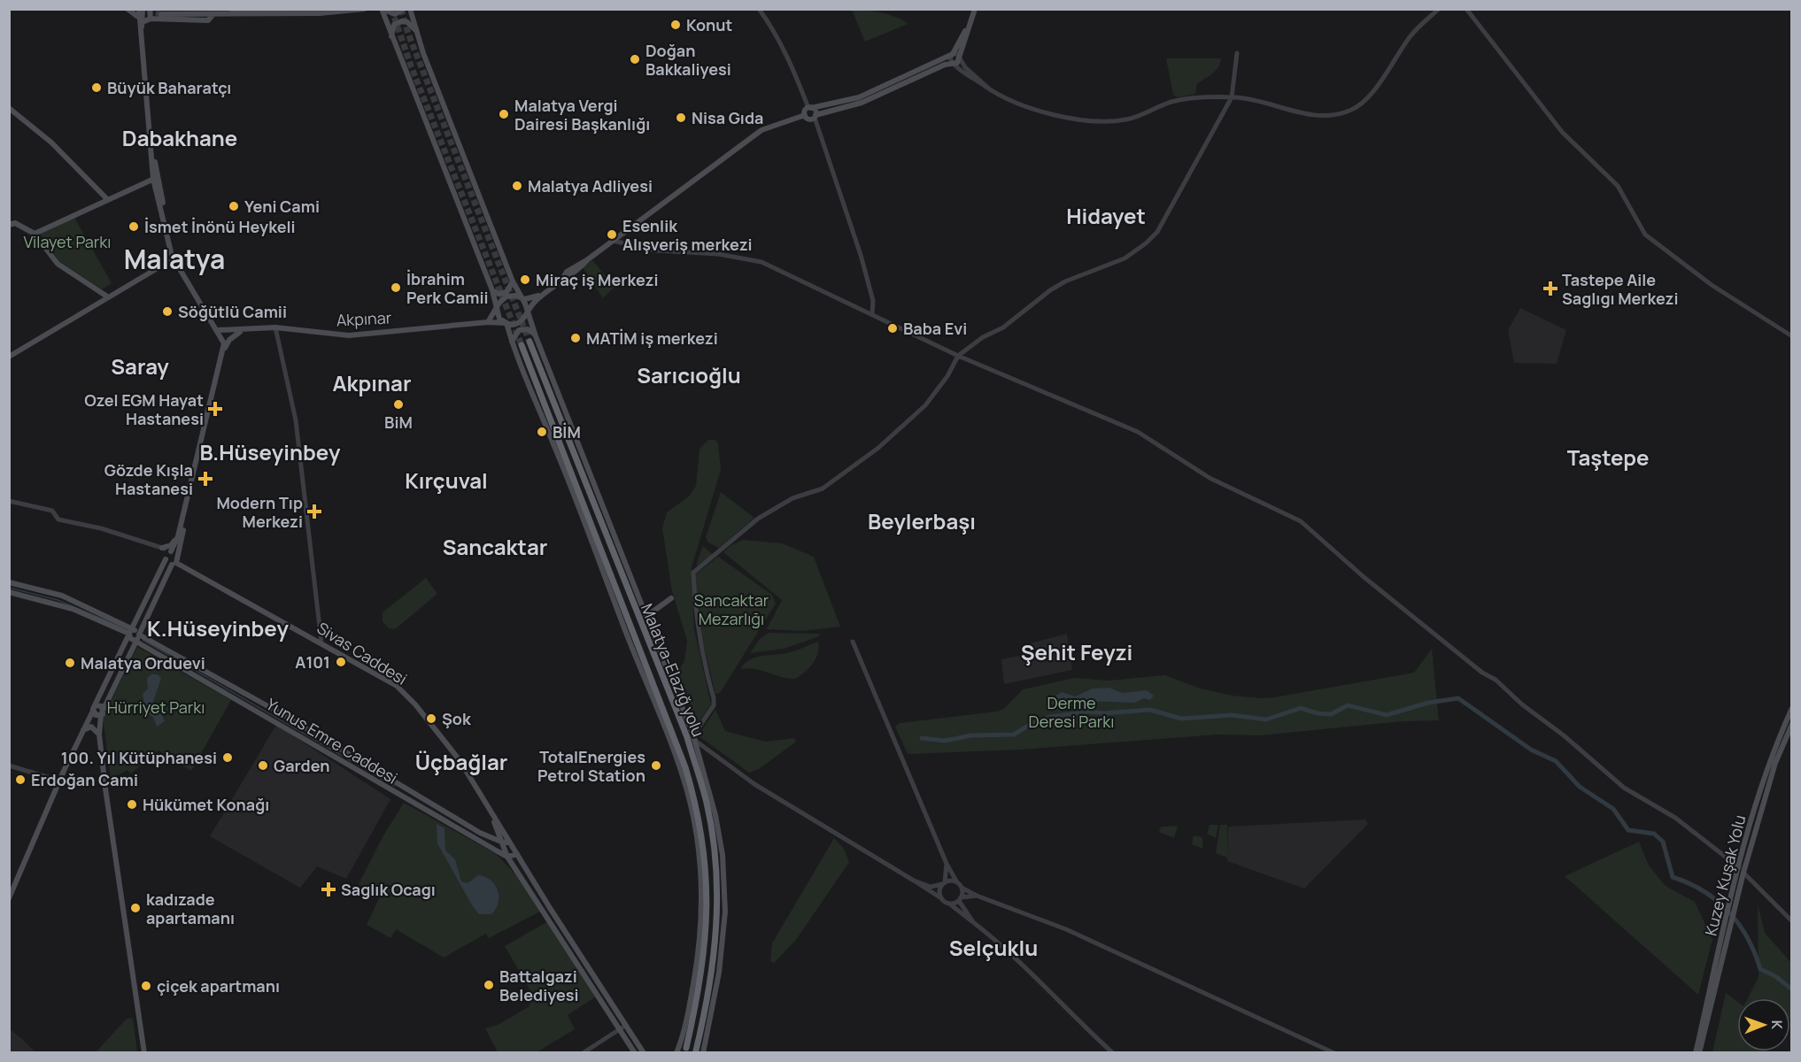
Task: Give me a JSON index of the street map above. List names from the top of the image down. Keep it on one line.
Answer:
{"streets":{"highway":["Malatya-Elazığ yolu"],"main road":["Akpınar","Sivas Caddesi","Yunus Emre Caddesi","Kuzey Kuşak Yolu"]},"districts":["Dabakhane","Hidayet","Malatya","Saray","Sarıcıoğlu","Akpınar","B.Hüseyinbey","Taştepe","Kırçuval","Beylerbaşı","Sancaktar","K.Hüseyinbey","Şehit Feyzi","Üçbağlar","Selçuklu"],"parks":["Vilayet Parkı","Sancaktar Mezarlığı","Derme Deresi Parkı","Hürriyet Parkı"],"places":{"other":["Konut","Doğan Bakkaliyesi","Büyük Baharatçı","Malatya Vergi Dairesi Başkanlığı","Nisa Gıda","Malatya Adliyesi","Yeni Cami","İsmet İnönü Heykeli","Esenlik Alışveriş merkezi","Miraç iş Merkezi","İbrahim Perk Camii","Söğütlü Camii","Baba Evi","MATİM iş merkezi","BiM","BİM","A101","Malatya Orduevi","Şok","100. Yıl Kütüphanesi","Garden","TotalEnergies Petrol Station","Erdoğan Cami","Hükümet Konağı","kadızade apartamanı","Battalgazi Belediyesi","çiçek apartmanı"],"health":["Tastepe Aile Saglıgı Merkezi","Ozel EGM Hayat Hastanesi","Gözde Kışla Hastanesi","Modern Tıp Merkezi","Saglık Ocagı"]},"north":"right"}
